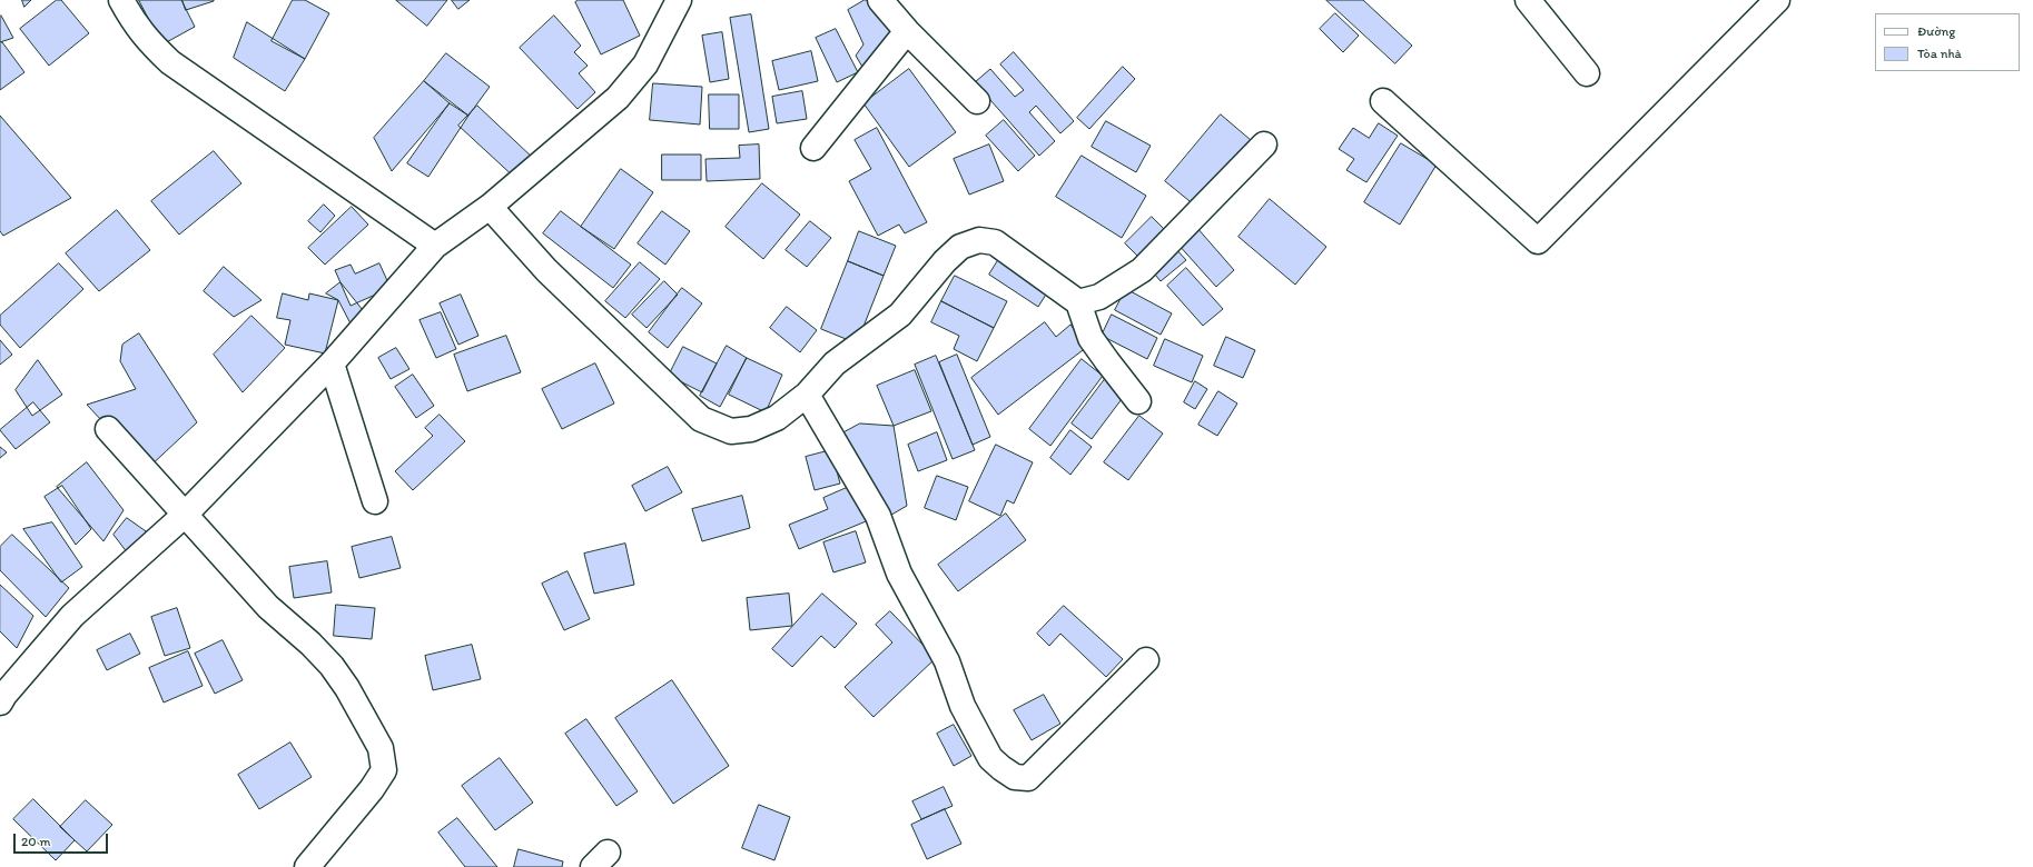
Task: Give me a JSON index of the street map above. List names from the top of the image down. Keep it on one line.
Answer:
{"legend":["Đường","Tòa nhà"],"scale_bar":"20 m"}
